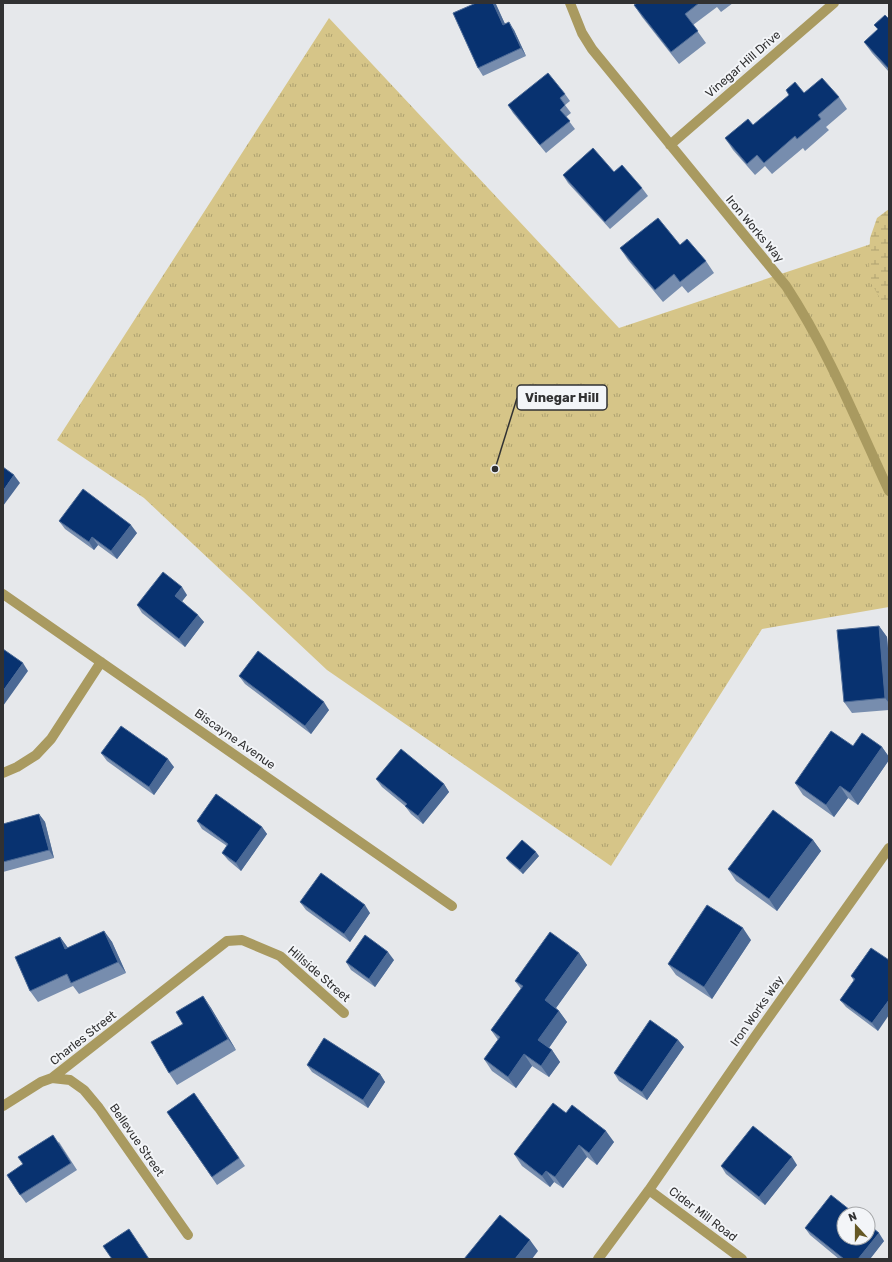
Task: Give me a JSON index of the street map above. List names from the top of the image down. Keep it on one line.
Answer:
{"streets":{"street":["Vinegar Hill Drive","Iron Works Way","Biscayne Avenue","Hillside Street","Charles Street","Bellevue Street","Cider Mill Road"]},"crossings":[["Vinegar Hill Drive","Iron Works Way"],["Iron Works Way","Cider Mill Road"],["Hillside Street","Charles Street"],["Charles Street","Bellevue Street"]],"places":["Vinegar Hill"],"north":"top"}
